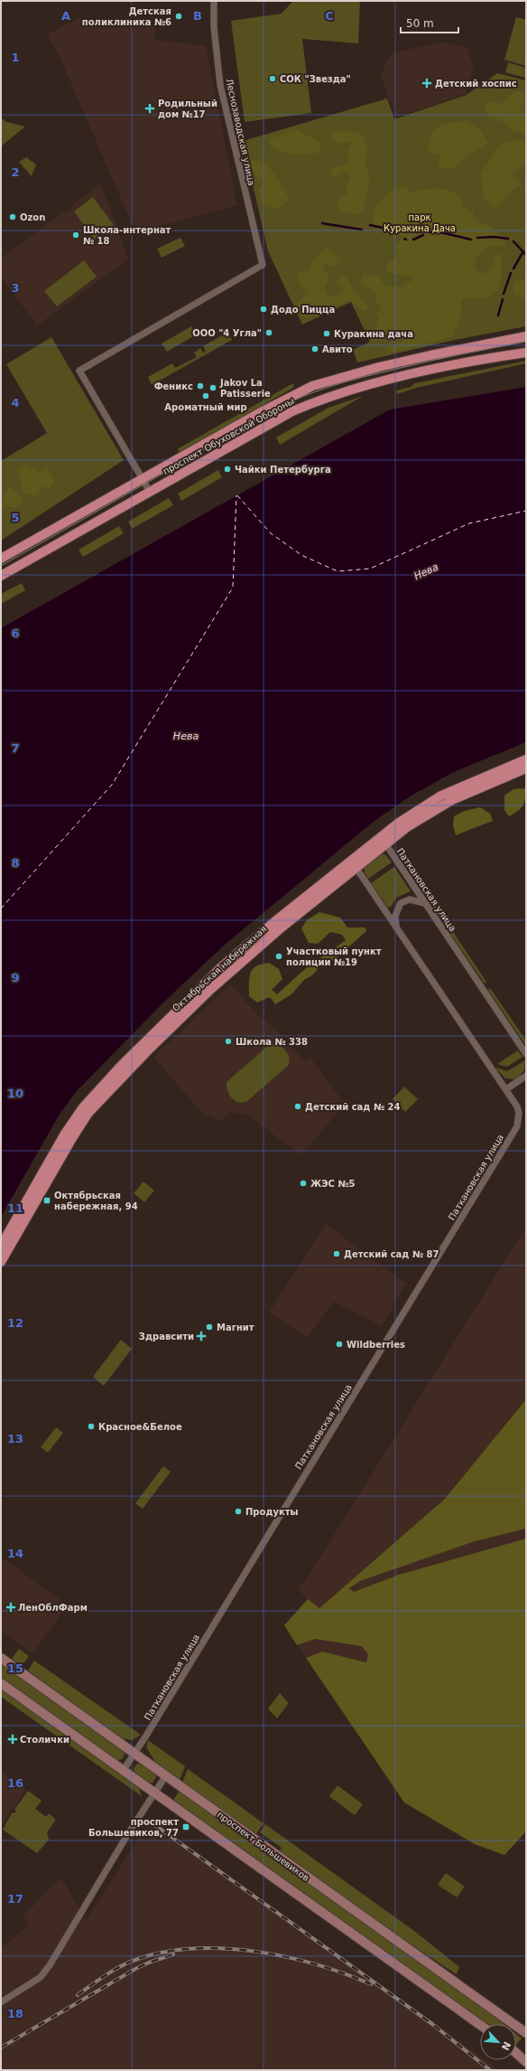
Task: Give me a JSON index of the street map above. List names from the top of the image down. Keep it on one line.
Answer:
{"streets":{"main road":["проспект Обуховской Обороны","Октябрьская набережная","проспект Большевиков"],"street":["Леснозаводская улица","Паткановская улица"]},"crossings":[["Леснозаводская улица","проспект Обуховской Обороны"],["Паткановская улица","Октябрьская набережная"],["Паткановская улица","проспект Большевиков"]],"water":["Нева"],"parks":["парк Куракина Дача"],"places":{"other":["Детская поликлиника №6","СОК \"Звезда\"","Ozon","Школа-интернат № 18","Додо Пицца","ООО \"4 Угла\"","Куракина дача","Авито","Феникс","Jakov La Patisserie","Ароматный мир","Чайки Петербурга","Участковый пункт полиции №19","Школа № 338","Детский сад № 24","ЖЭС №5","Детский сад № 87","Магнит","Wildberries","Красное&Белое","Продукты"],"health":["Детский хоспис","Родильный дом №17","Здравсити","ЛенОблФарм","Столички"],"transit":["Октябрьская набережная, 94","проспект Большевиков, 77"]},"scale_bar":"50 m","north":"bottom right","grid":{"columns":["A","B","C"],"rows":["1","2","3","4","5","6","7","8","9","10","11","12","13","14","15","16","17","18"]}}
